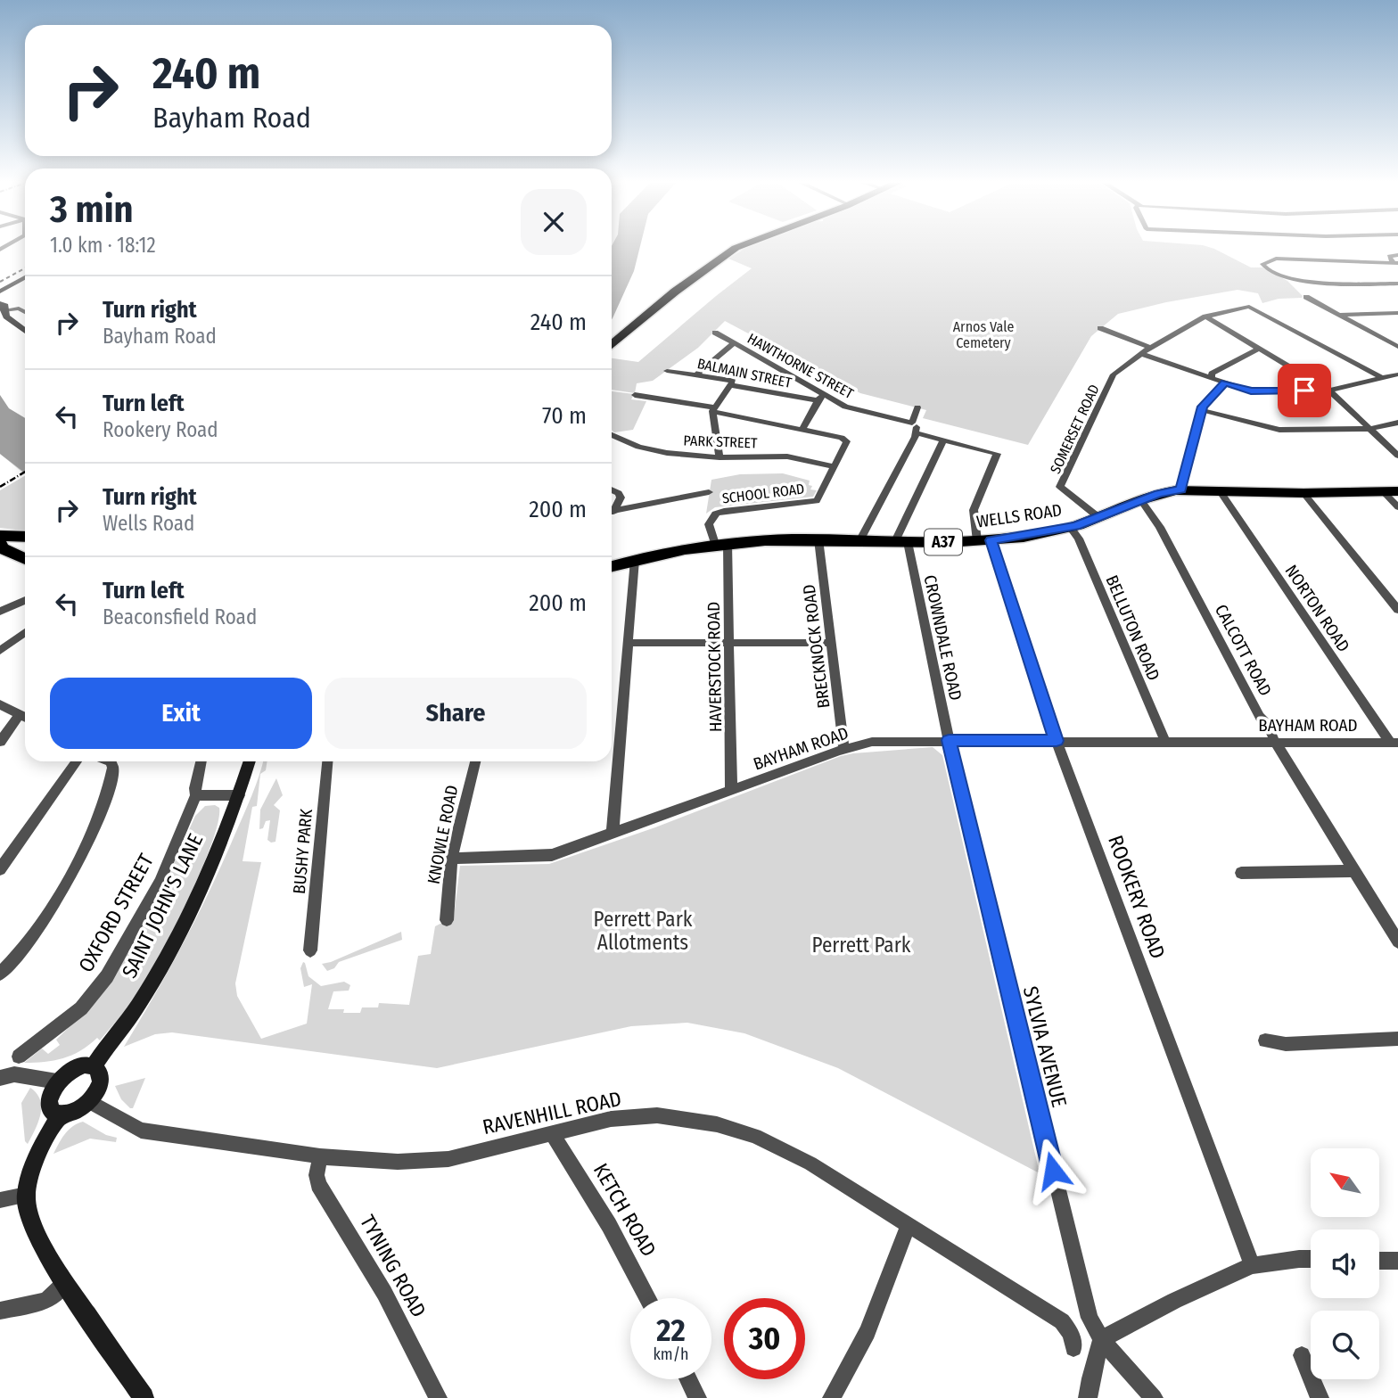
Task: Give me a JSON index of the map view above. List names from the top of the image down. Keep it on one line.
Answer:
{"streets":{"highway":["WELLS ROAD","A37"],"street":["HAWTHORNE STREET","BALMAIN STREET","SOMERSET ROAD","PARK STREET","SCHOOL ROAD","NORTON ROAD","BELLUTON ROAD","CROWNDALE ROAD","BRECKNOCK ROAD","CALCOTT ROAD","HAVERSTOCK ROAD","BAYHAM ROAD","KNOWLE ROAD","BUSHY PARK","ROOKERY ROAD","SAINT JOHN'S LANE","OXFORD STREET","SYLVIA AVENUE","RAVENHILL ROAD","KETCH ROAD","TYNING ROAD"]},"crossings":[["SOMERSET ROAD","WELLS ROAD"],["PARK STREET","SCHOOL ROAD"],["SCHOOL ROAD","WELLS ROAD"],["SCHOOL ROAD","HAVERSTOCK ROAD"],["WELLS ROAD","NORTON ROAD"],["WELLS ROAD","BELLUTON ROAD"],["WELLS ROAD","CROWNDALE ROAD"],["WELLS ROAD","BRECKNOCK ROAD"],["WELLS ROAD","CALCOTT ROAD"],["WELLS ROAD","HAVERSTOCK ROAD"],["WELLS ROAD","ROOKERY ROAD"],["NORTON ROAD","BAYHAM ROAD"],["BELLUTON ROAD","BAYHAM ROAD"],["CROWNDALE ROAD","BAYHAM ROAD"],["CROWNDALE ROAD","SYLVIA AVENUE"],["BRECKNOCK ROAD","BAYHAM ROAD"],["CALCOTT ROAD","BAYHAM ROAD"],["HAVERSTOCK ROAD","BAYHAM ROAD"],["BAYHAM ROAD","KNOWLE ROAD"],["BAYHAM ROAD","ROOKERY ROAD"],["BAYHAM ROAD","SYLVIA AVENUE"],["SAINT JOHN'S LANE","RAVENHILL ROAD"],["RAVENHILL ROAD","KETCH ROAD"],["RAVENHILL ROAD","TYNING ROAD"]],"parks":["Arnos Vale Cemetery","Perrett Park Allotments","Perrett Park"],"north":"top left","page":{"turn":["240 m","Bayham Road"],"heading":["3 min","1.0 km · 18:12"],"list":[{"name":"Turn right","note":"Bayham Road","value":"240 m"},{"name":"Turn left","note":"Rookery Road","value":"70 m"},{"name":"Turn right","note":"Wells Road","value":"200 m"},{"name":"Turn left","note":"Beaconsfield Road","value":"200 m"}],"buttons":["Exit","Share"],"speed":"22 km/h","limit":"30"}}
